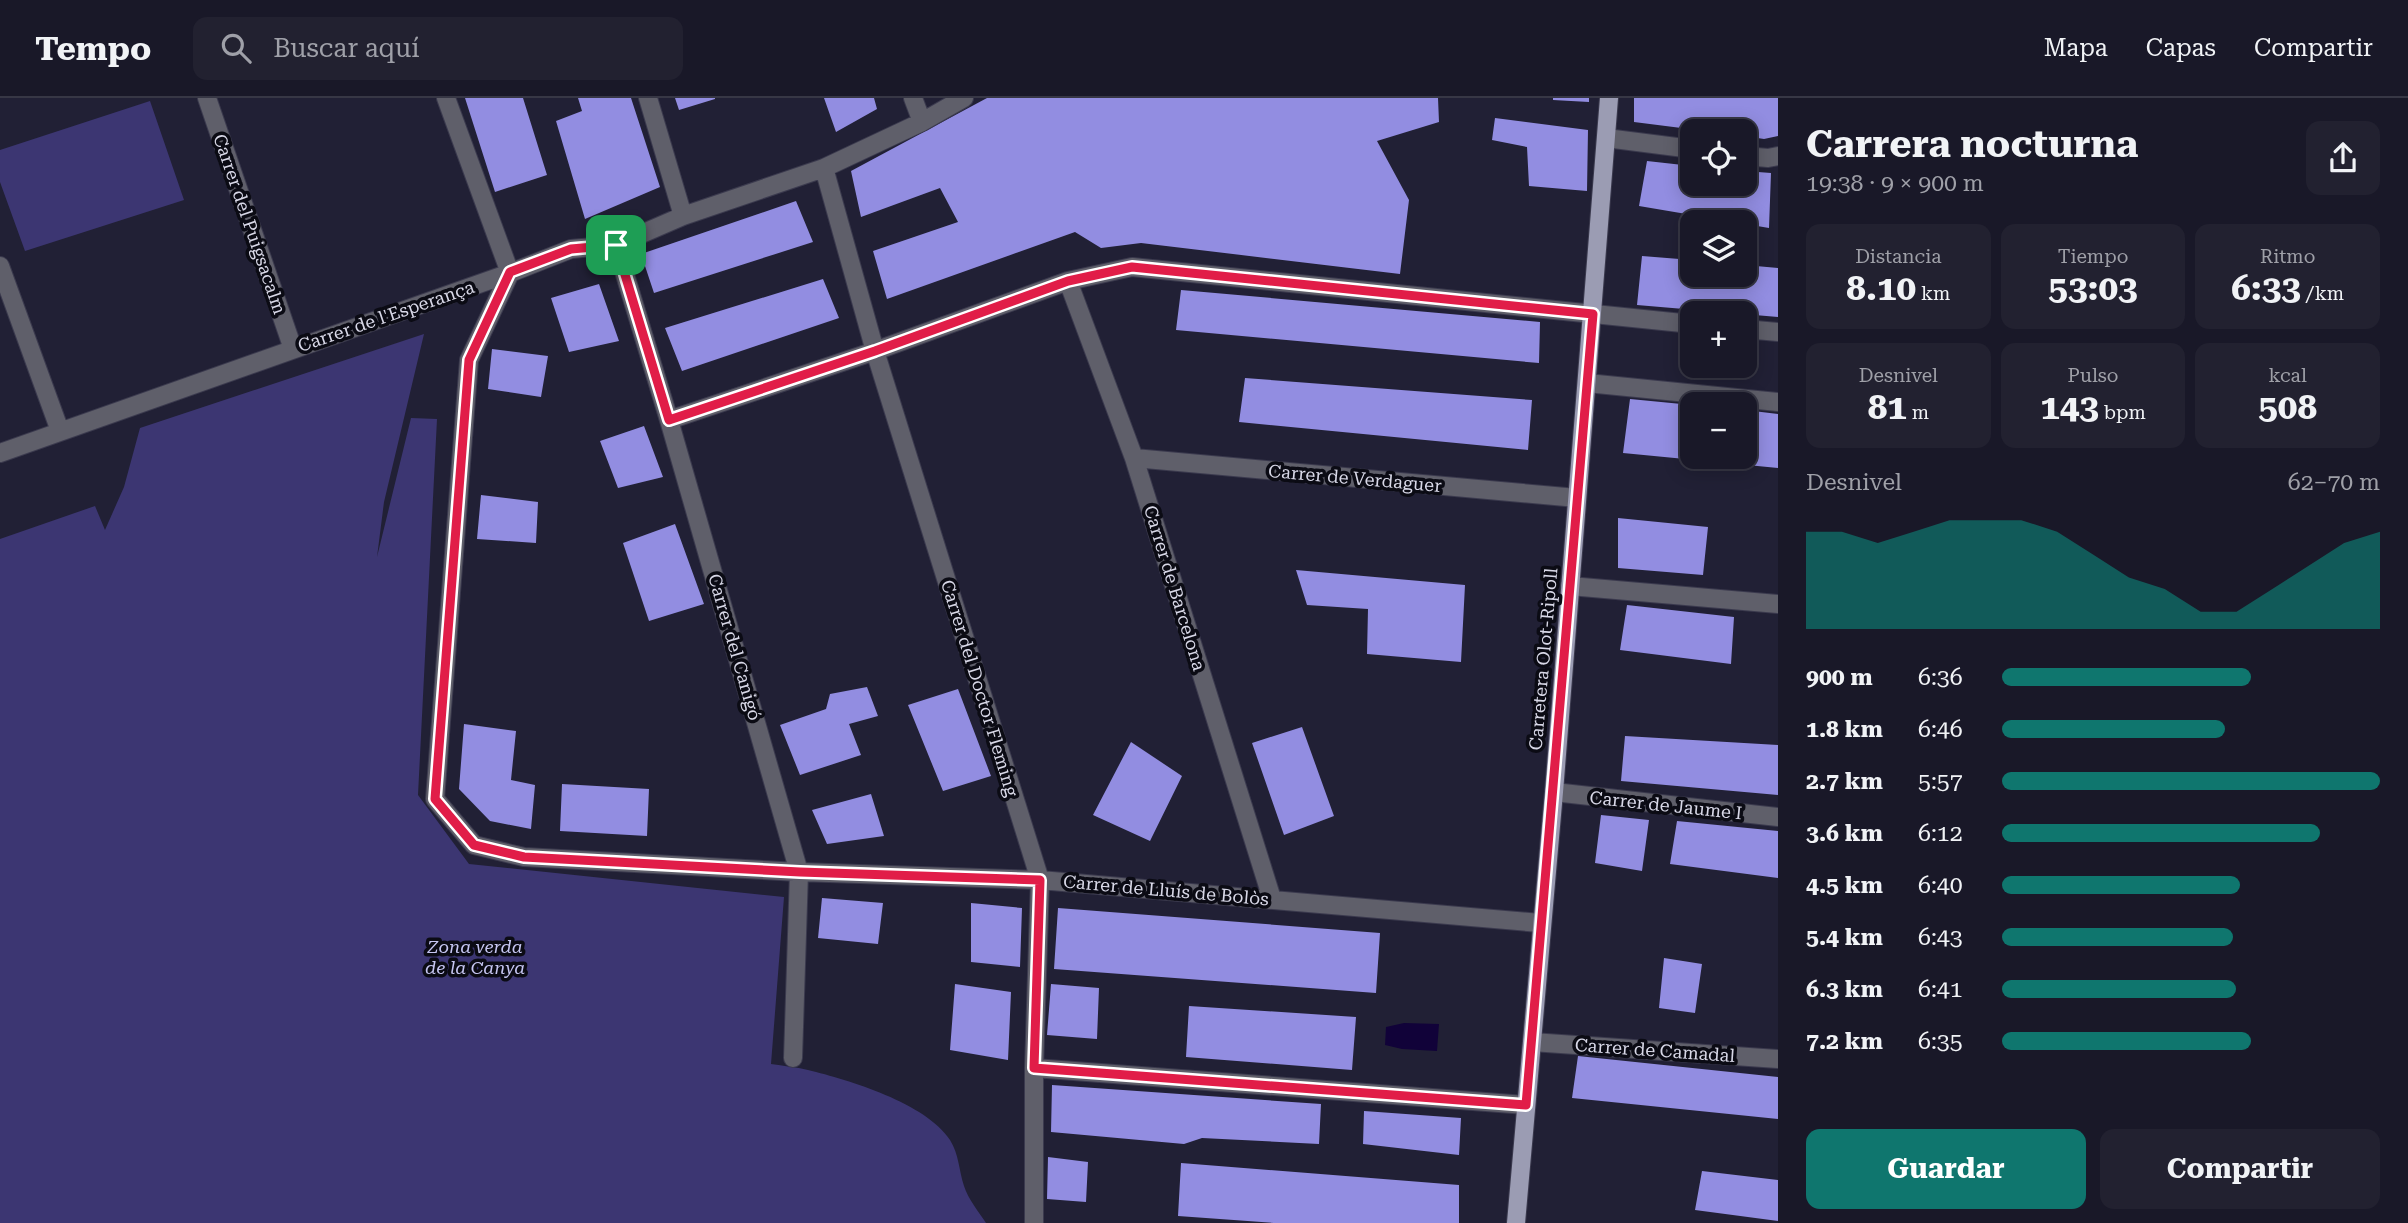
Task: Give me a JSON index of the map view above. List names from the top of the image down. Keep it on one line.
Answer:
{"streets":{"main road":["Carretera Olot-Ripoll"],"street":["Carrer del Puigsacalm","Carrer de l'Esperança","Carrer de Verdaguer","Carrer de Barcelona","Carrer del Canigó","Carrer del Doctor Fleming","Carrer de Jaume I","Carrer de Lluís de Bolòs","Carrer de Camadal"]},"crossings":[["Carrer del Puigsacalm","Carrer de l'Esperança"],["Carrer de l'Esperança","Carrer del Canigó"],["Carrer de l'Esperança","Carrer del Doctor Fleming"],["Carrer de l'Esperança","Carrer de Lluís de Bolòs"],["Carrer de Verdaguer","Carrer de Barcelona"],["Carrer de Verdaguer","Carretera Olot-Ripoll"],["Carrer de Barcelona","Carrer de Lluís de Bolòs"],["Carrer del Canigó","Carrer de Lluís de Bolòs"],["Carretera Olot-Ripoll","Carrer de Jaume I"],["Carretera Olot-Ripoll","Carrer de Lluís de Bolòs"],["Carretera Olot-Ripoll","Carrer de Camadal"],["Carrer del Doctor Fleming","Carrer de Lluís de Bolòs"]],"parks":["Zona verda de la Canya"],"page":{"header":"Tempo","search":"Buscar aquí","nav":["Mapa","Capas","Compartir"],"heading":["Carrera nocturna","19:38 · 9 × 900 m"],"map_buttons":["+","−"],"stats":[["Distancia","8.10 km"],["Tiempo","53:03"],["Ritmo","6:33 /km"],["Desnivel","81 m"],["Pulso","143 bpm"],["kcal","508"]],"chart":["Desnivel","62–70 m"],"list":[{"name":"900 m","note":"6:36"},{"name":"1.8 km","note":"6:46"},{"name":"2.7 km","note":"5:57"},{"name":"3.6 km","note":"6:12"},{"name":"4.5 km","note":"6:40"},{"name":"5.4 km","note":"6:43"},{"name":"6.3 km","note":"6:41"},{"name":"7.2 km","note":"6:35"}],"buttons":["Guardar","Compartir"]}}
